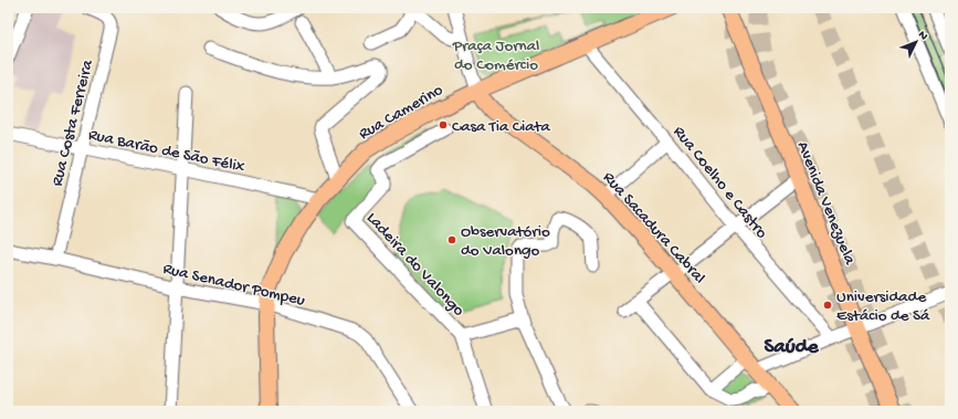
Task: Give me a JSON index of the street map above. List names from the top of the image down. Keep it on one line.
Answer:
{"streets":{"main road":["Rua Camerino","Avenida Venezuela","Rua Sacadura Cabral"],"street":["Rua Costa Ferreira","Rua Barão de São Félix","Rua Coelho e Castro","Ladeira do Valongo","Rua Senador Pompeu"]},"crossings":[["Rua Camerino","Rua Barão de São Félix"],["Rua Camerino","Rua Coelho e Castro"],["Rua Camerino","Rua Sacadura Cabral"],["Rua Camerino","Rua Senador Pompeu"],["Rua Costa Ferreira","Rua Barão de São Félix"],["Rua Costa Ferreira","Rua Senador Pompeu"]],"districts":["Saúde"],"parks":["Praça Jornal do Comércio"],"places":["Casa Tia Ciata","Observatório do Valongo","Universidade Estácio de Sá"],"north":"top right"}
